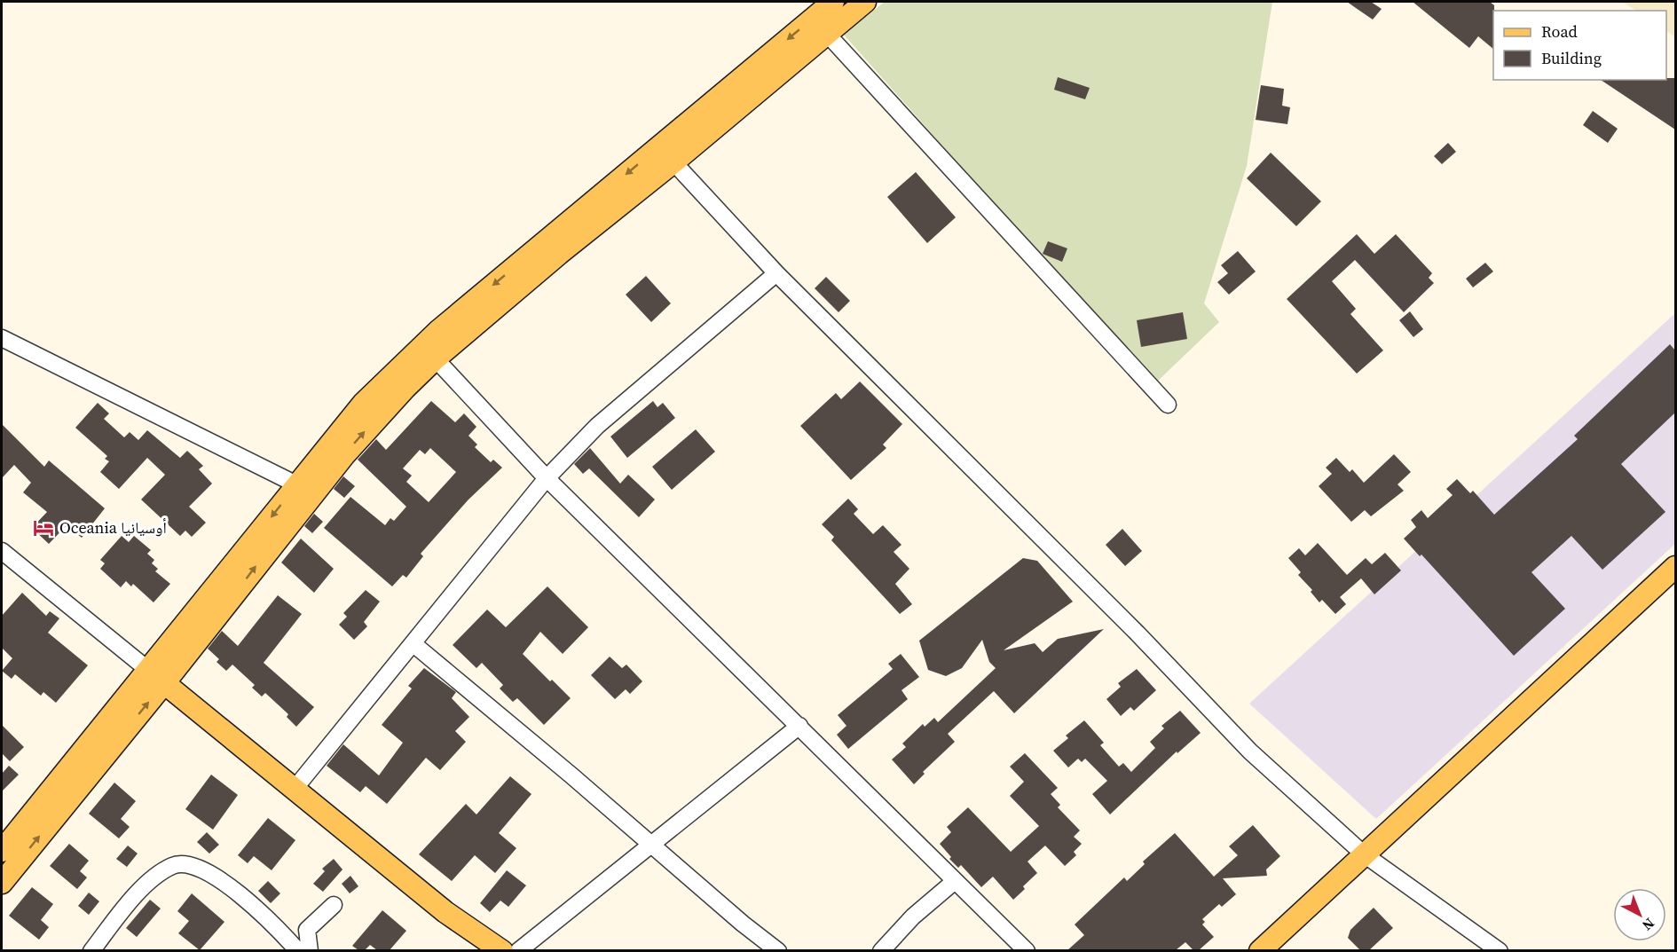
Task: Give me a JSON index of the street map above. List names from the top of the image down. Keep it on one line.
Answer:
{"places":{"hotel":["Oceania أوسيانيا"]},"legend":["Road","Building"],"north":"bottom right"}
